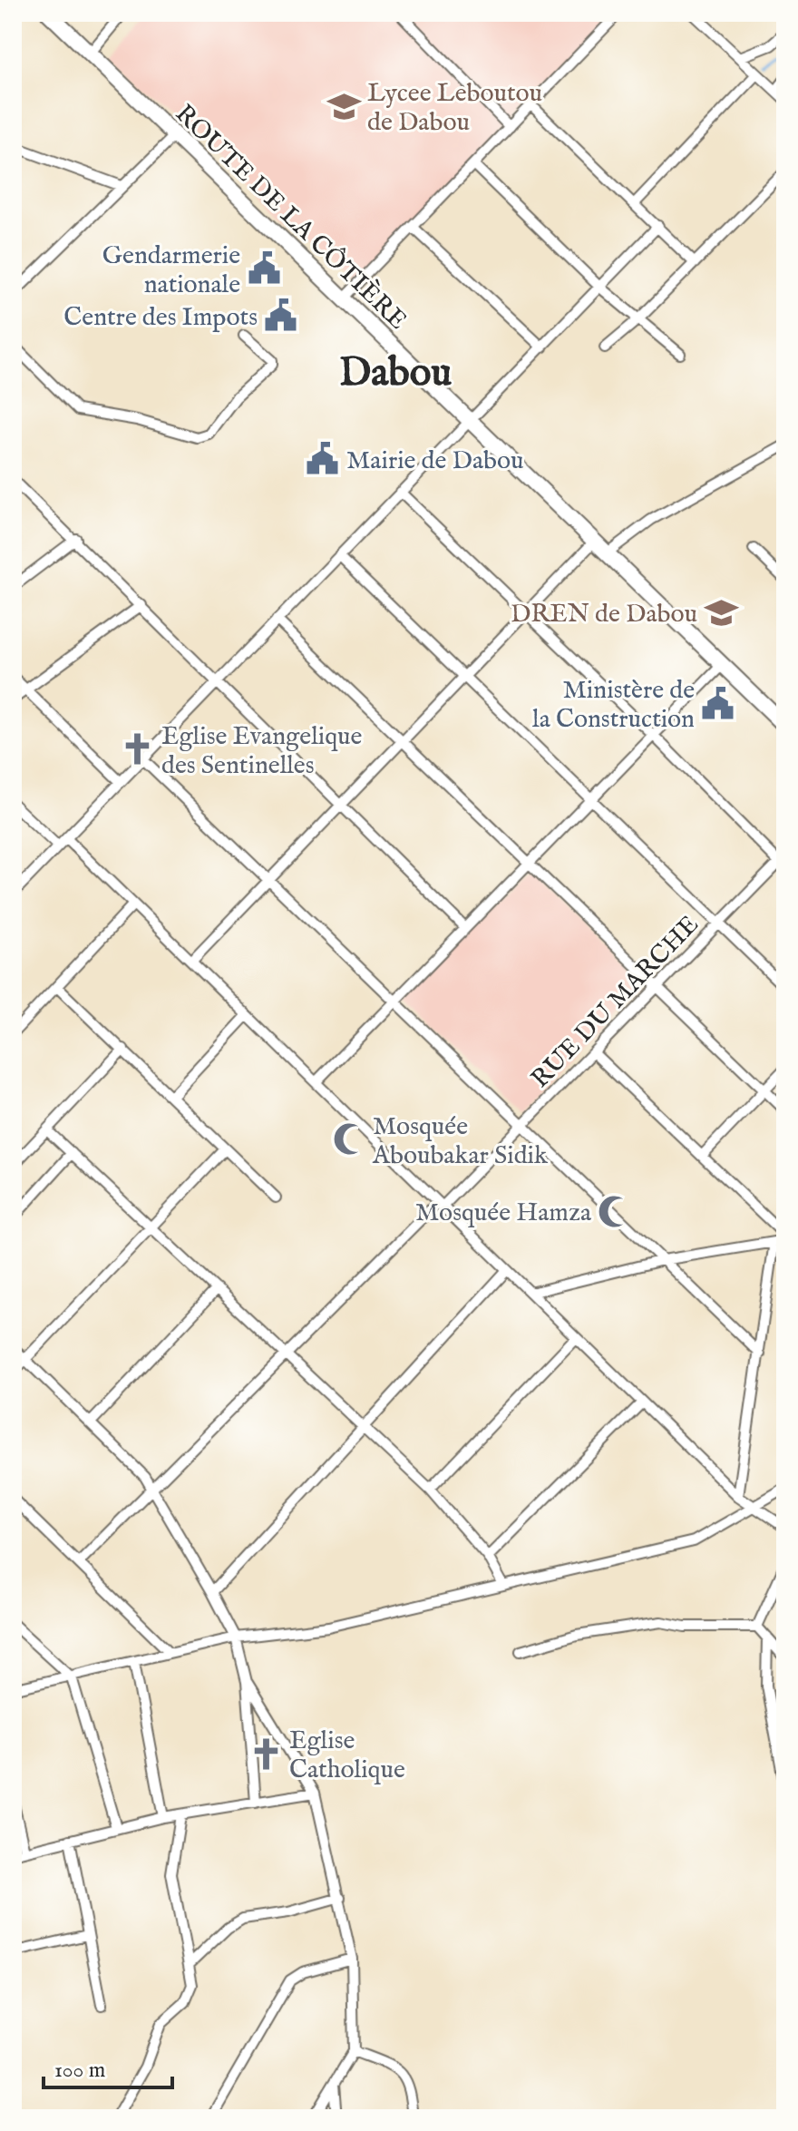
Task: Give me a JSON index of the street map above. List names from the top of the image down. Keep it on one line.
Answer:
{"streets":{"main road":["ROUTE DE LA CÔTIÈRE"],"street":["RUE DU MARCHE"]},"districts":["Dabou"],"places":{"school or university":["Lycee Leboutou de Dabou","DREN de Dabou"],"public building":["Gendarmerie nationale","Centre des Impots","Mairie de Dabou","Ministère de la Construction"],"church":["Eglise Evangelique des Sentinelles","Eglise Catholique"],"mosque":["Mosquée Aboubakar Sidik","Mosquée Hamza"]},"scale_bar":"100 m"}
